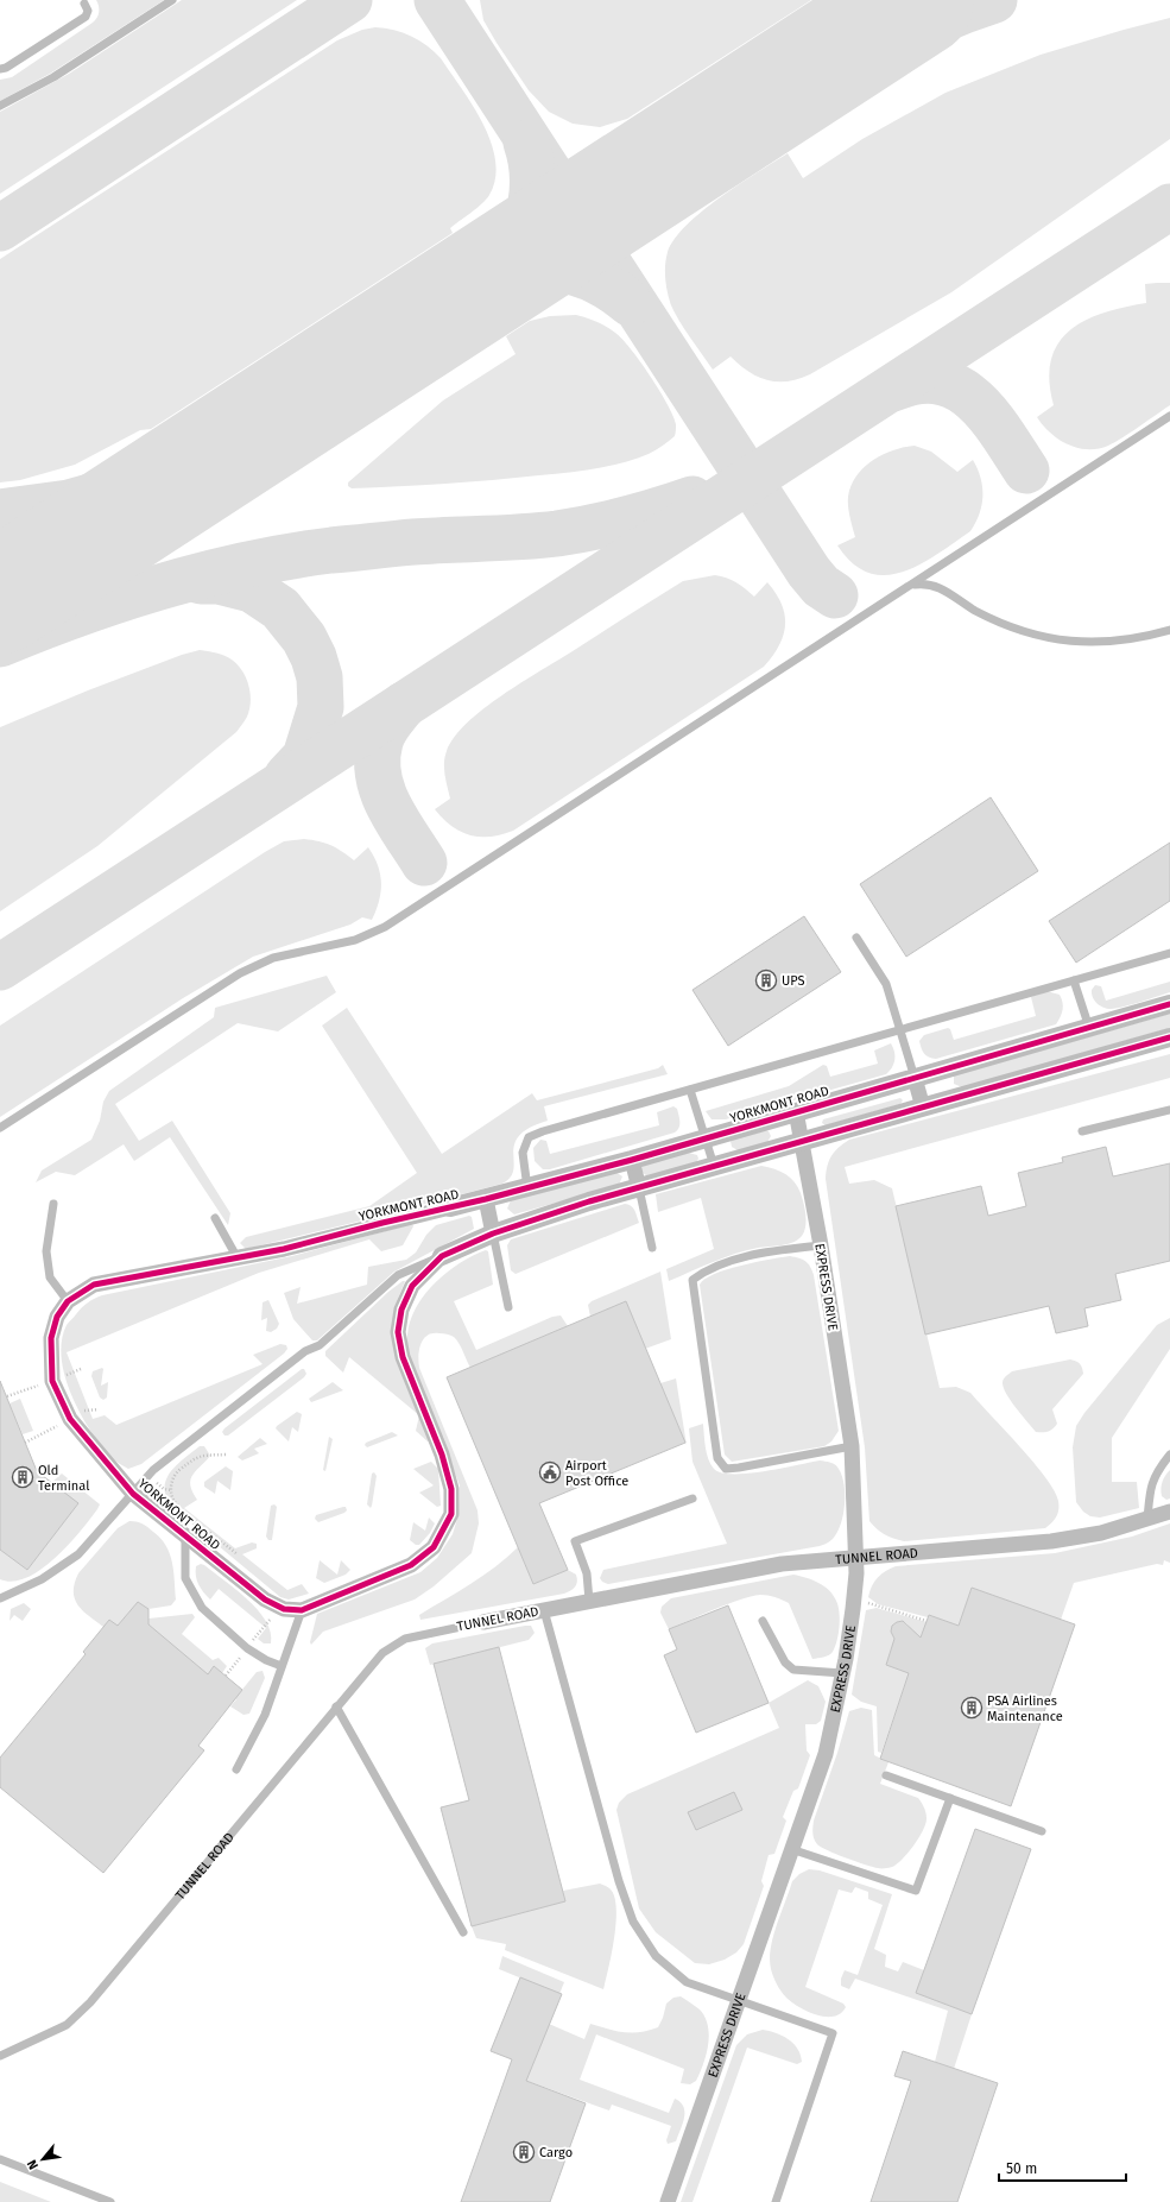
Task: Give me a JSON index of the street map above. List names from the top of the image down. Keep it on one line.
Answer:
{"streets":{"street":["YORKMONT ROAD","EXPRESS DRIVE","TUNNEL ROAD"]},"crossings":[["YORKMONT ROAD","EXPRESS DRIVE"],["EXPRESS DRIVE","TUNNEL ROAD"]],"places":{"building":["UPS","Old Terminal","PSA Airlines Maintenance","Cargo"],"public building":["Airport Post Office"]},"scale_bar":"50 m","north":"bottom left"}
